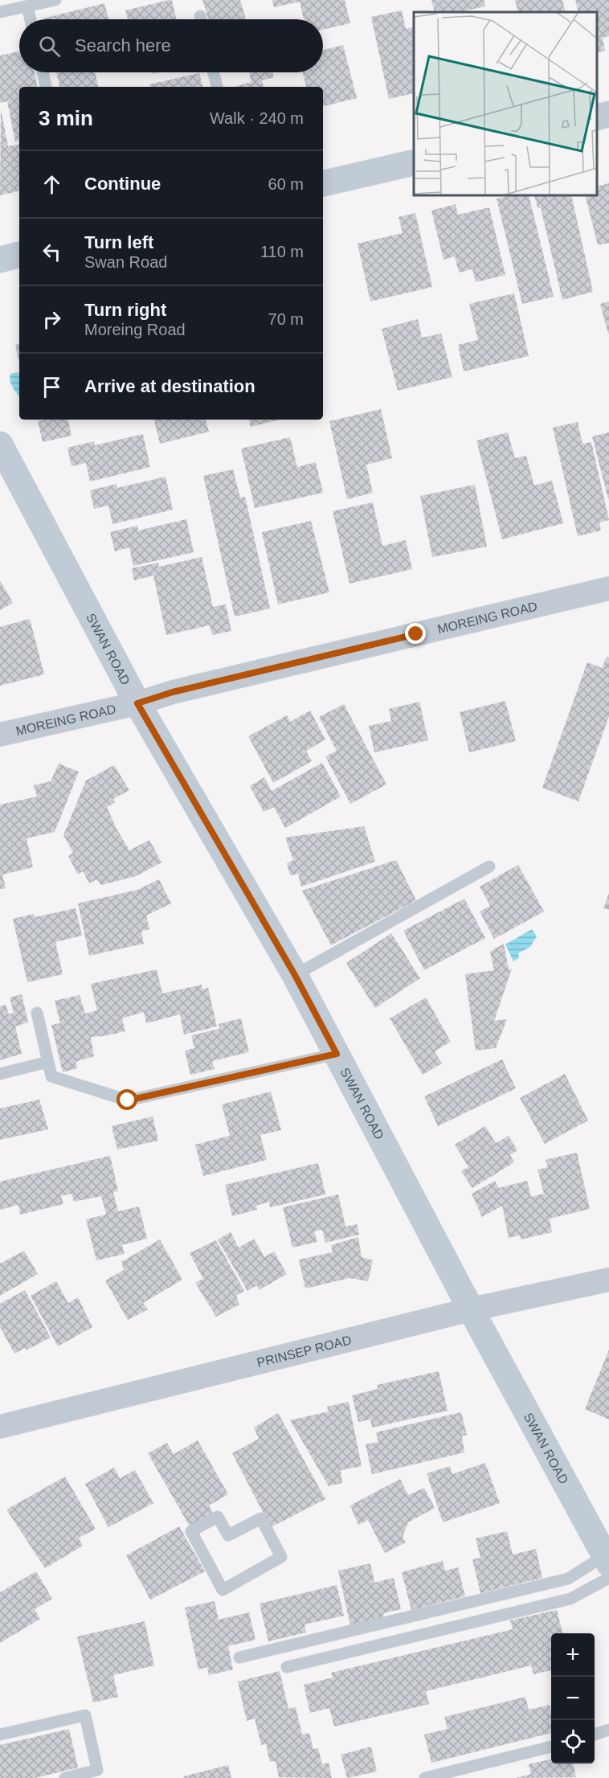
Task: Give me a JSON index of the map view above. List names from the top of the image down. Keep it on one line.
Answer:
{"streets":{"street":["MOREING ROAD","SWAN ROAD","PRINSEP ROAD"]},"crossings":[["MOREING ROAD","SWAN ROAD"],["SWAN ROAD","PRINSEP ROAD"]],"page":{"search":"Search here","heading":["3 min","Walk · 240 m"],"list":[["Continue","60 m"],["Turn left","Swan Road","110 m"],["Turn right","Moreing Road","70 m"],"Arrive at destination"],"map_buttons":["+","−"]}}
